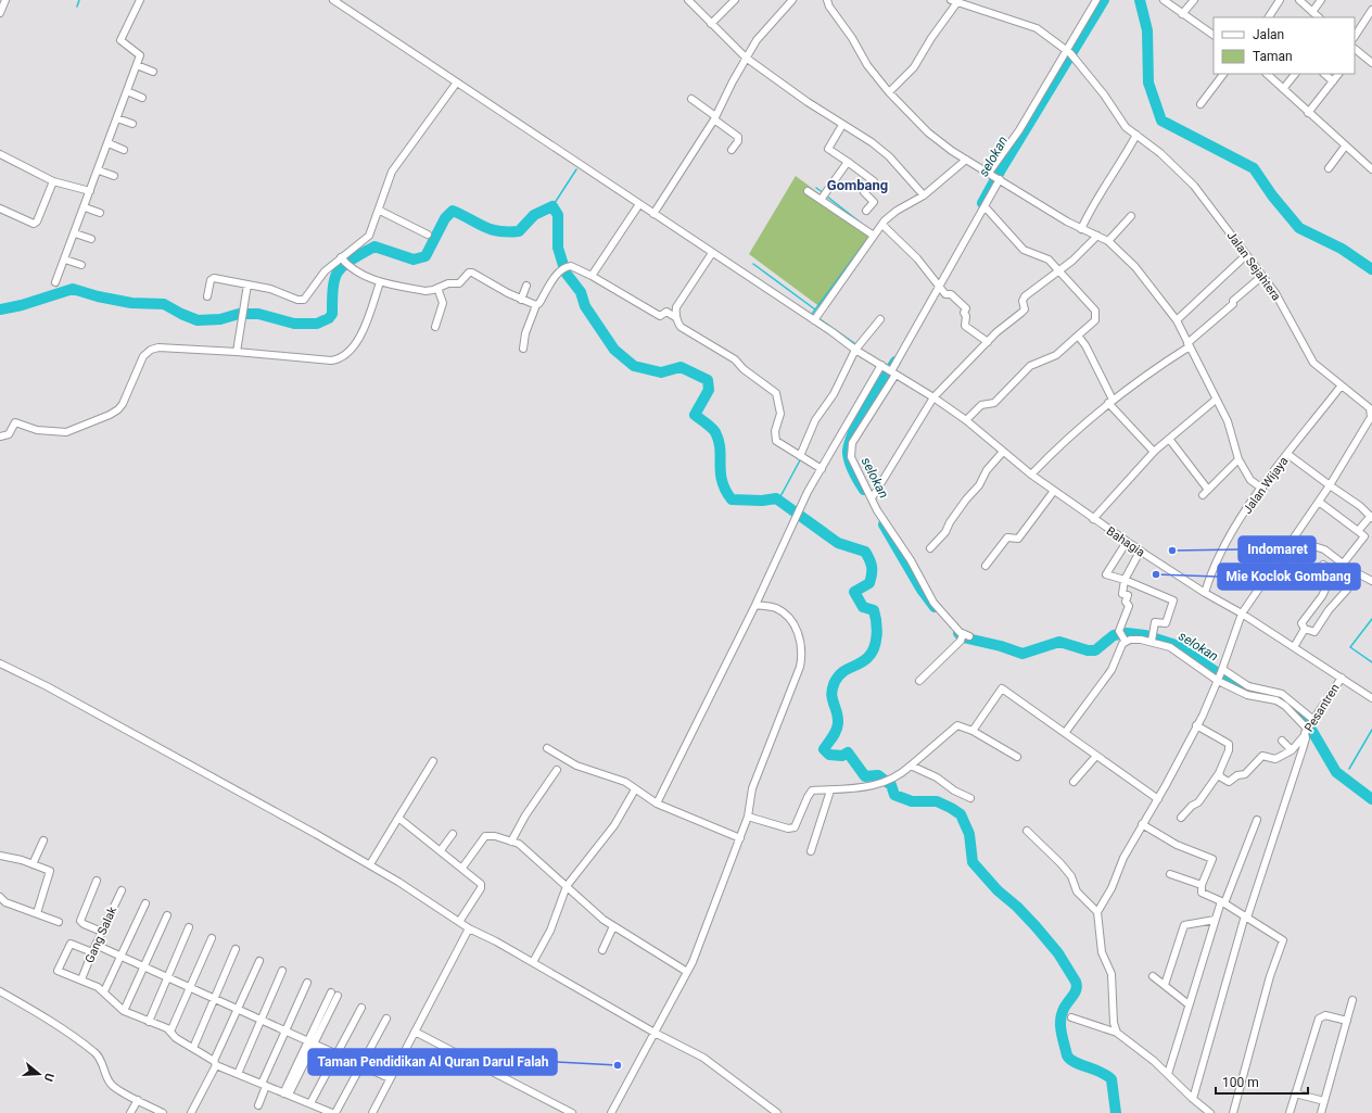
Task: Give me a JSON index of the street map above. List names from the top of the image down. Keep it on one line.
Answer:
{"streets":{"street":["Jalan Sejahtera","Jalan Wijaya","Bahagia","Pesantren","Gang Salak"]},"crossings":[["Jalan Sejahtera","Jalan Wijaya"],["Jalan Sejahtera","Bahagia"],["Jalan Wijaya","Bahagia"],["Bahagia","Pesantren"]],"districts":["Gombang"],"water":["selokan"],"places":["Indomaret","Mie Koclok Gombang","Taman Pendidikan Al Quran Darul Falah"],"legend":["Jalan","Taman"],"scale_bar":"100 m","north":"right"}
